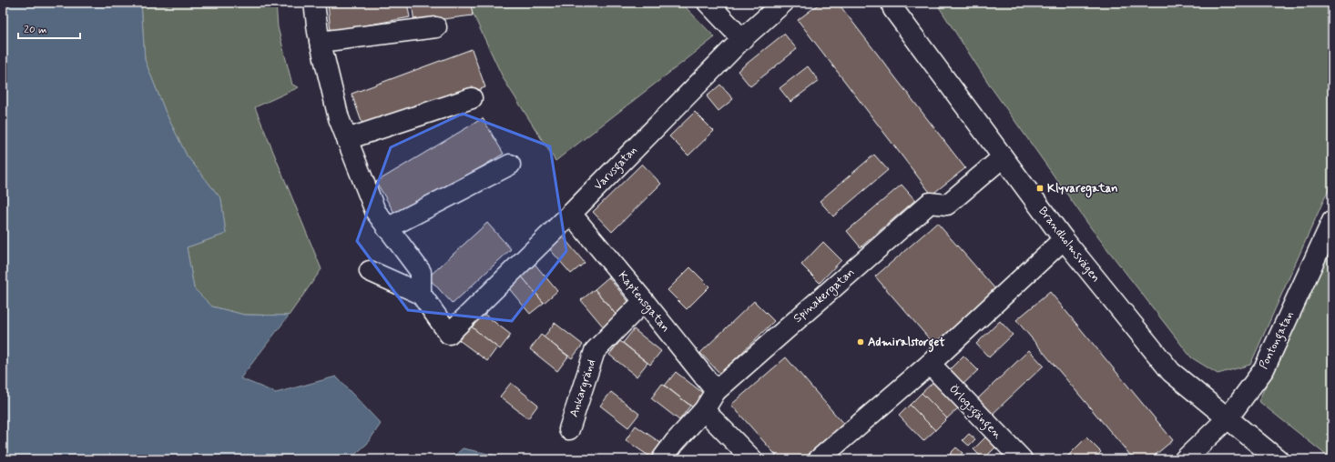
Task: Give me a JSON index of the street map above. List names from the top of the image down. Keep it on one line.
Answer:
{"streets":{"street":["Varvsgatan","Brandholmsvägen","Spinakergatan","Kaptensgatan","Pontongatan","Ankargränd","Örlogsgängen"]},"crossings":[["Varvsgatan","Kaptensgatan"],["Brandholmsvägen","Spinakergatan"],["Brandholmsvägen","Pontongatan"],["Spinakergatan","Kaptensgatan"],["Kaptensgatan","Ankargränd"]],"places":{"transit":["Klyvaregatan"],"other":["Admiralstorget"]},"scale_bar":"20 m"}
